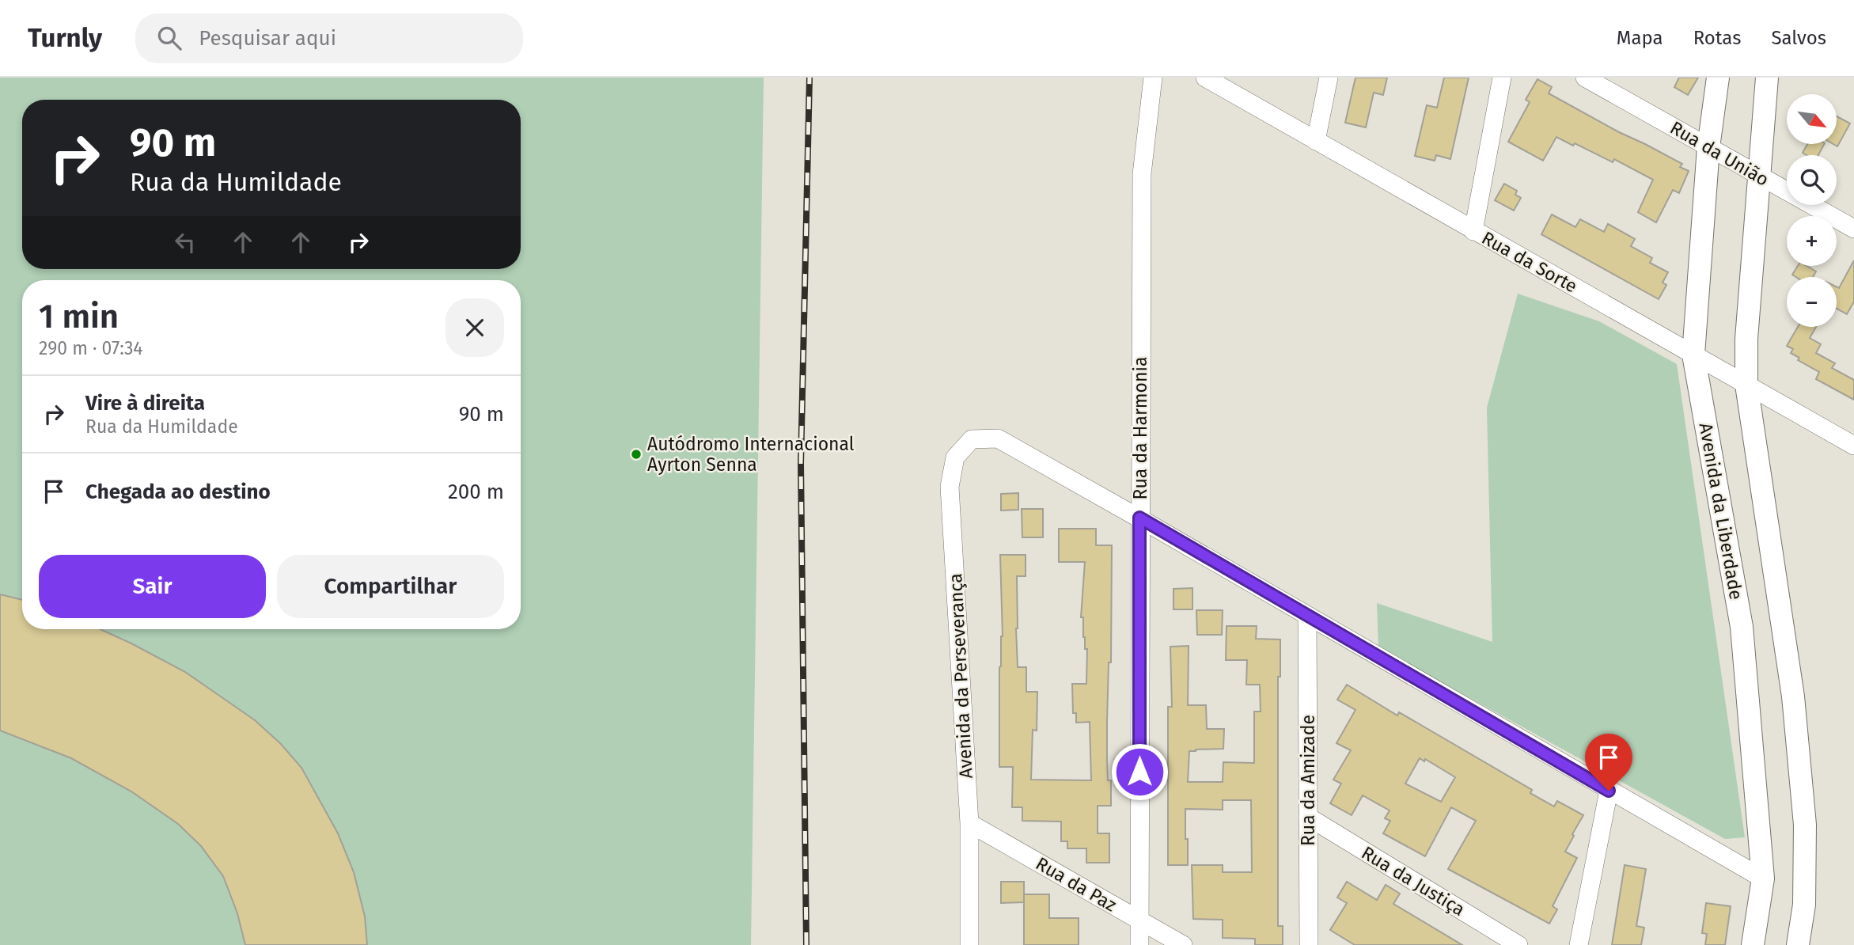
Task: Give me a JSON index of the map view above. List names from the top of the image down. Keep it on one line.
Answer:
{"streets":{"street":["Rua da União","Rua da Sorte","Rua da Harmonia","Avenida da Liberdade","Avenida da Perseverança","Rua da Amizade","Rua da Justiça","Rua da Paz"]},"crossings":[["Rua da União","Avenida da Liberdade"],["Rua da Sorte","Avenida da Liberdade"],["Rua da Harmonia","Avenida da Perseverança"],["Rua da Harmonia","Rua da Paz"],["Avenida da Perseverança","Rua da Paz"],["Rua da Amizade","Rua da Justiça"]],"places":["Autódromo Internacional Ayrton Senna"],"north":"bottom right","page":{"header":"Turnly","search":"Pesquisar aqui","nav":["Mapa","Rotas","Salvos"],"map_buttons":["+","−"],"turn":["90 m","Rua da Humildade"],"heading":["1 min","290 m · 07:34"],"list":[{"name":"Vire à direita","note":"Rua da Humildade","value":"90 m"},{"name":"Chegada ao destino","value":"200 m"}],"buttons":["Sair","Compartilhar"]}}
